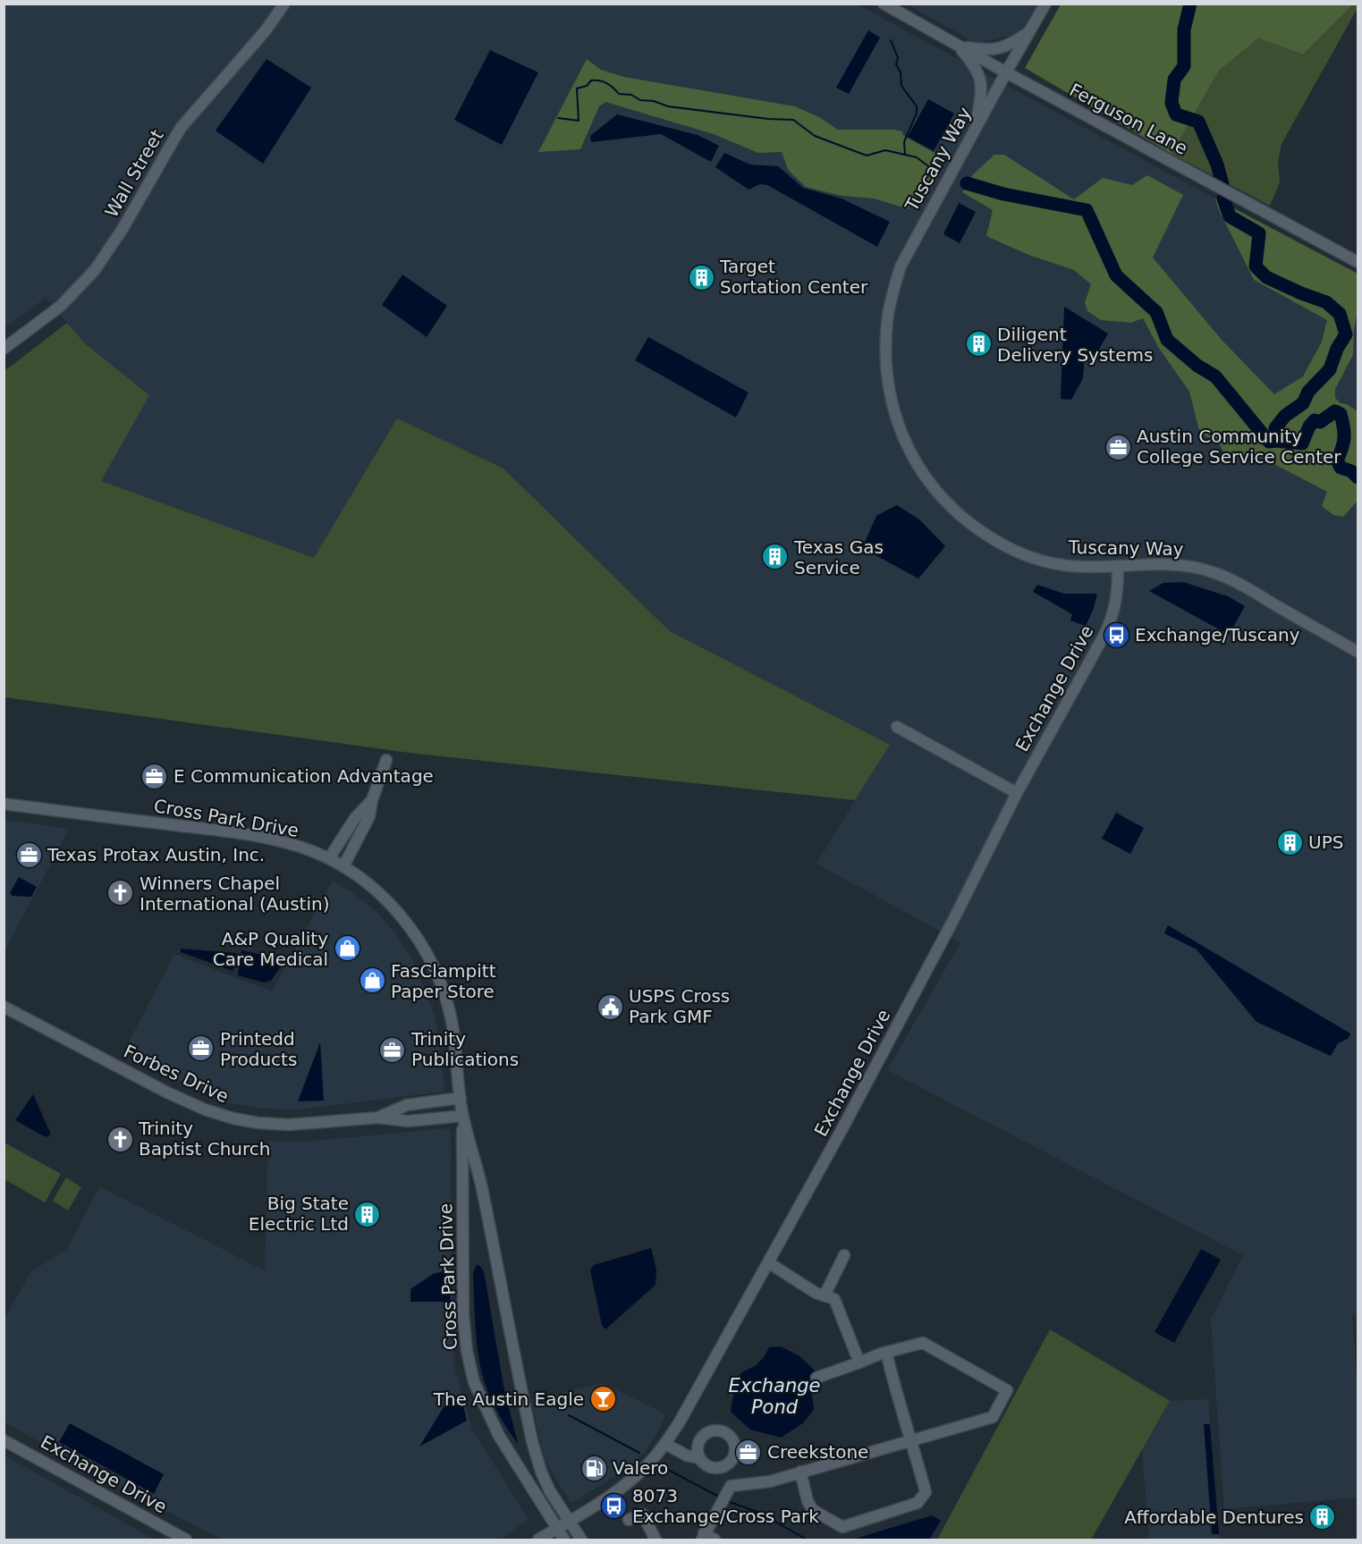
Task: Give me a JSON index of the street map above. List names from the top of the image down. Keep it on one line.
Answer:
{"streets":{"street":["Ferguson Lane","Tuscany Way","Wall Street","Exchange Drive","Cross Park Drive","Forbes Drive"]},"crossings":[["Ferguson Lane","Tuscany Way"],["Tuscany Way","Exchange Drive"],["Exchange Drive","Cross Park Drive"],["Cross Park Drive","Forbes Drive"]],"water":["Exchange Pond"],"places":{"building":["Target Sortation Center","Diligent Delivery Systems","Texas Gas Service","UPS","Big State Electric Ltd","Affordable Dentures"],"office":["Austin Community College Service Center","E Communication Advantage","Texas Protax Austin, Inc.","Printedd Products","Trinity Publications","Creekstone"],"bus stop":["Exchange/Tuscany","8073 Exchange/Cross Park"],"church":["Winners Chapel International (Austin)","Trinity Baptist Church"],"shop":["A&P Quality Care Medical","FasClampitt Paper Store"],"public building":["USPS Cross Park GMF"],"bar":["The Austin Eagle"],"fuel station":["Valero"]}}
